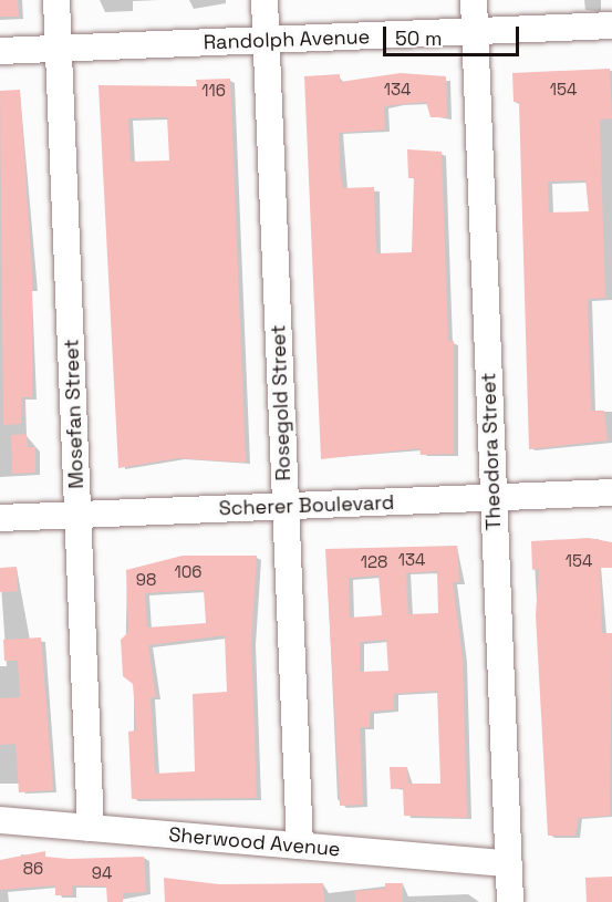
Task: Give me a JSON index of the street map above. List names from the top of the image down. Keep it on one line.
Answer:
{"streets":{"street":["Randolph Avenue","Rosegold Street","Mosefan Street","Theodora Street","Scherer Boulevard","Sherwood Avenue"]},"crossings":[["Randolph Avenue","Rosegold Street"],["Randolph Avenue","Mosefan Street"],["Randolph Avenue","Theodora Street"],["Rosegold Street","Scherer Boulevard"],["Rosegold Street","Sherwood Avenue"],["Mosefan Street","Scherer Boulevard"],["Mosefan Street","Sherwood Avenue"],["Theodora Street","Scherer Boulevard"],["Theodora Street","Sherwood Avenue"]],"house_numbers":["134","154","116","134","154","128","106","98","86","94"],"scale_bar":"50 m"}
